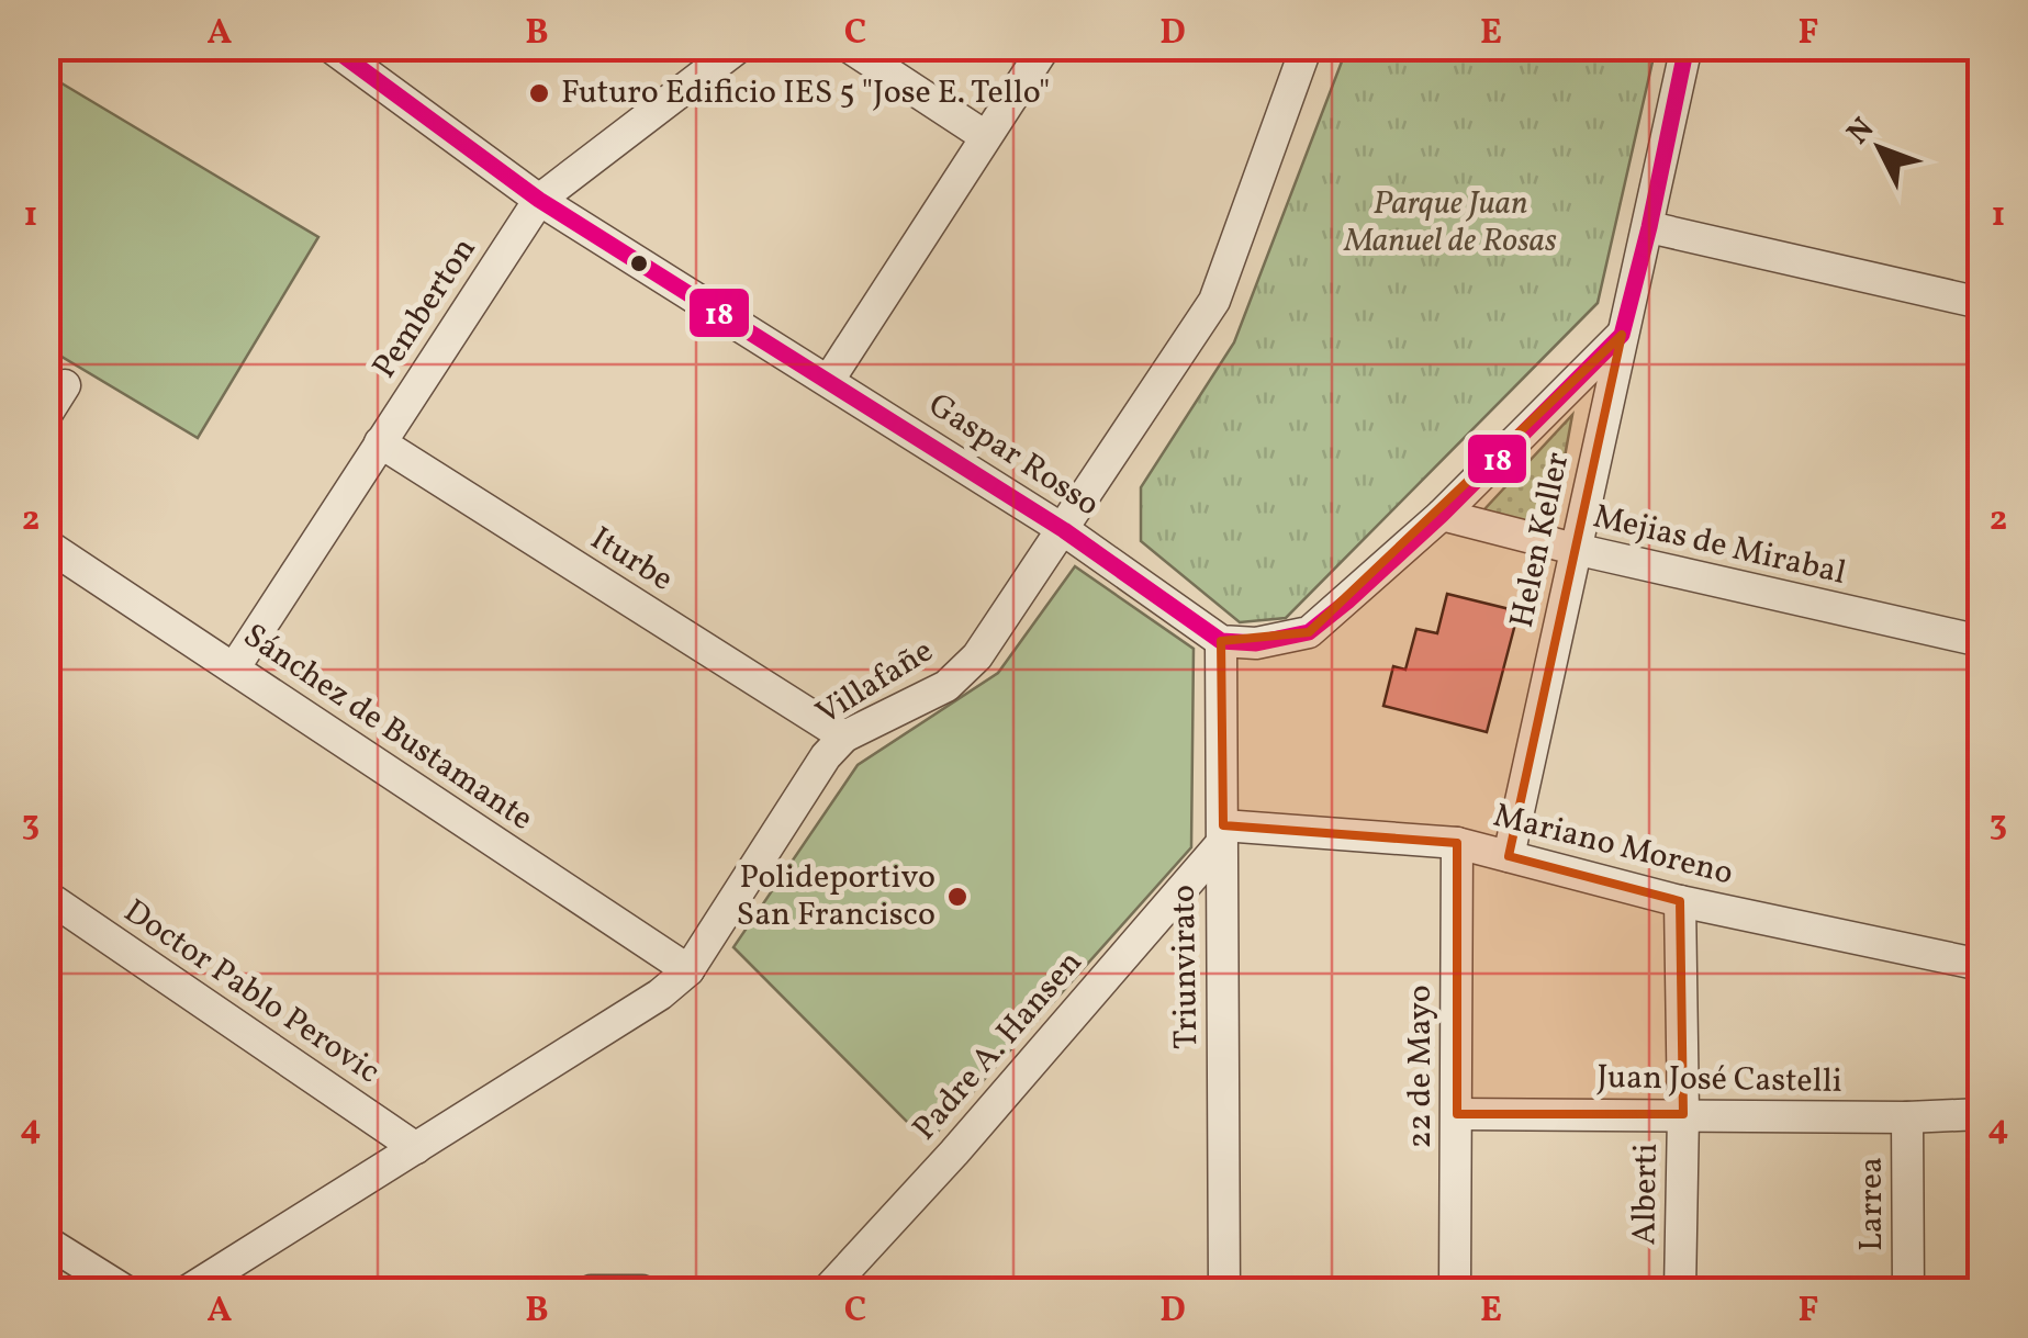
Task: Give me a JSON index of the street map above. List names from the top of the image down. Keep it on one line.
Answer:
{"streets":{"street":["Pemberton","Gaspar Rosso","Helen Keller","Mejias de Mirabal","Iturbe","Villafañe","Sánchez de Bustamante","Mariano Moreno","Triunvirato","Doctor Pablo Perovic","Padre A. Hansen","22 de Mayo","Juan José Castelli","Alberti","Larrea"]},"crossings":[["Pemberton","Gaspar Rosso"],["Pemberton","Iturbe"],["Pemberton","Sánchez de Bustamante"],["Gaspar Rosso","Villafañe"],["Gaspar Rosso","Triunvirato"],["Helen Keller","Mejias de Mirabal"],["Helen Keller","Mariano Moreno"],["Iturbe","Villafañe"],["Villafañe","Sánchez de Bustamante"],["Villafañe","Doctor Pablo Perovic"],["Mariano Moreno","Triunvirato"],["Mariano Moreno","Padre A. Hansen"],["Mariano Moreno","22 de Mayo"],["Mariano Moreno","Alberti"],["Triunvirato","Padre A. Hansen"],["22 de Mayo","Juan José Castelli"],["Juan José Castelli","Alberti"],["Juan José Castelli","Larrea"]],"parks":["Parque Juan Manuel de Rosas"],"places":["Futuro Edificio IES 5 \"Jose E. Tello\"","Polideportivo San Francisco"],"lines":["transit line 18"],"north":"top left","grid":{"columns":["A","B","C","D","E","F"],"rows":["1","2","3","4"]}}
